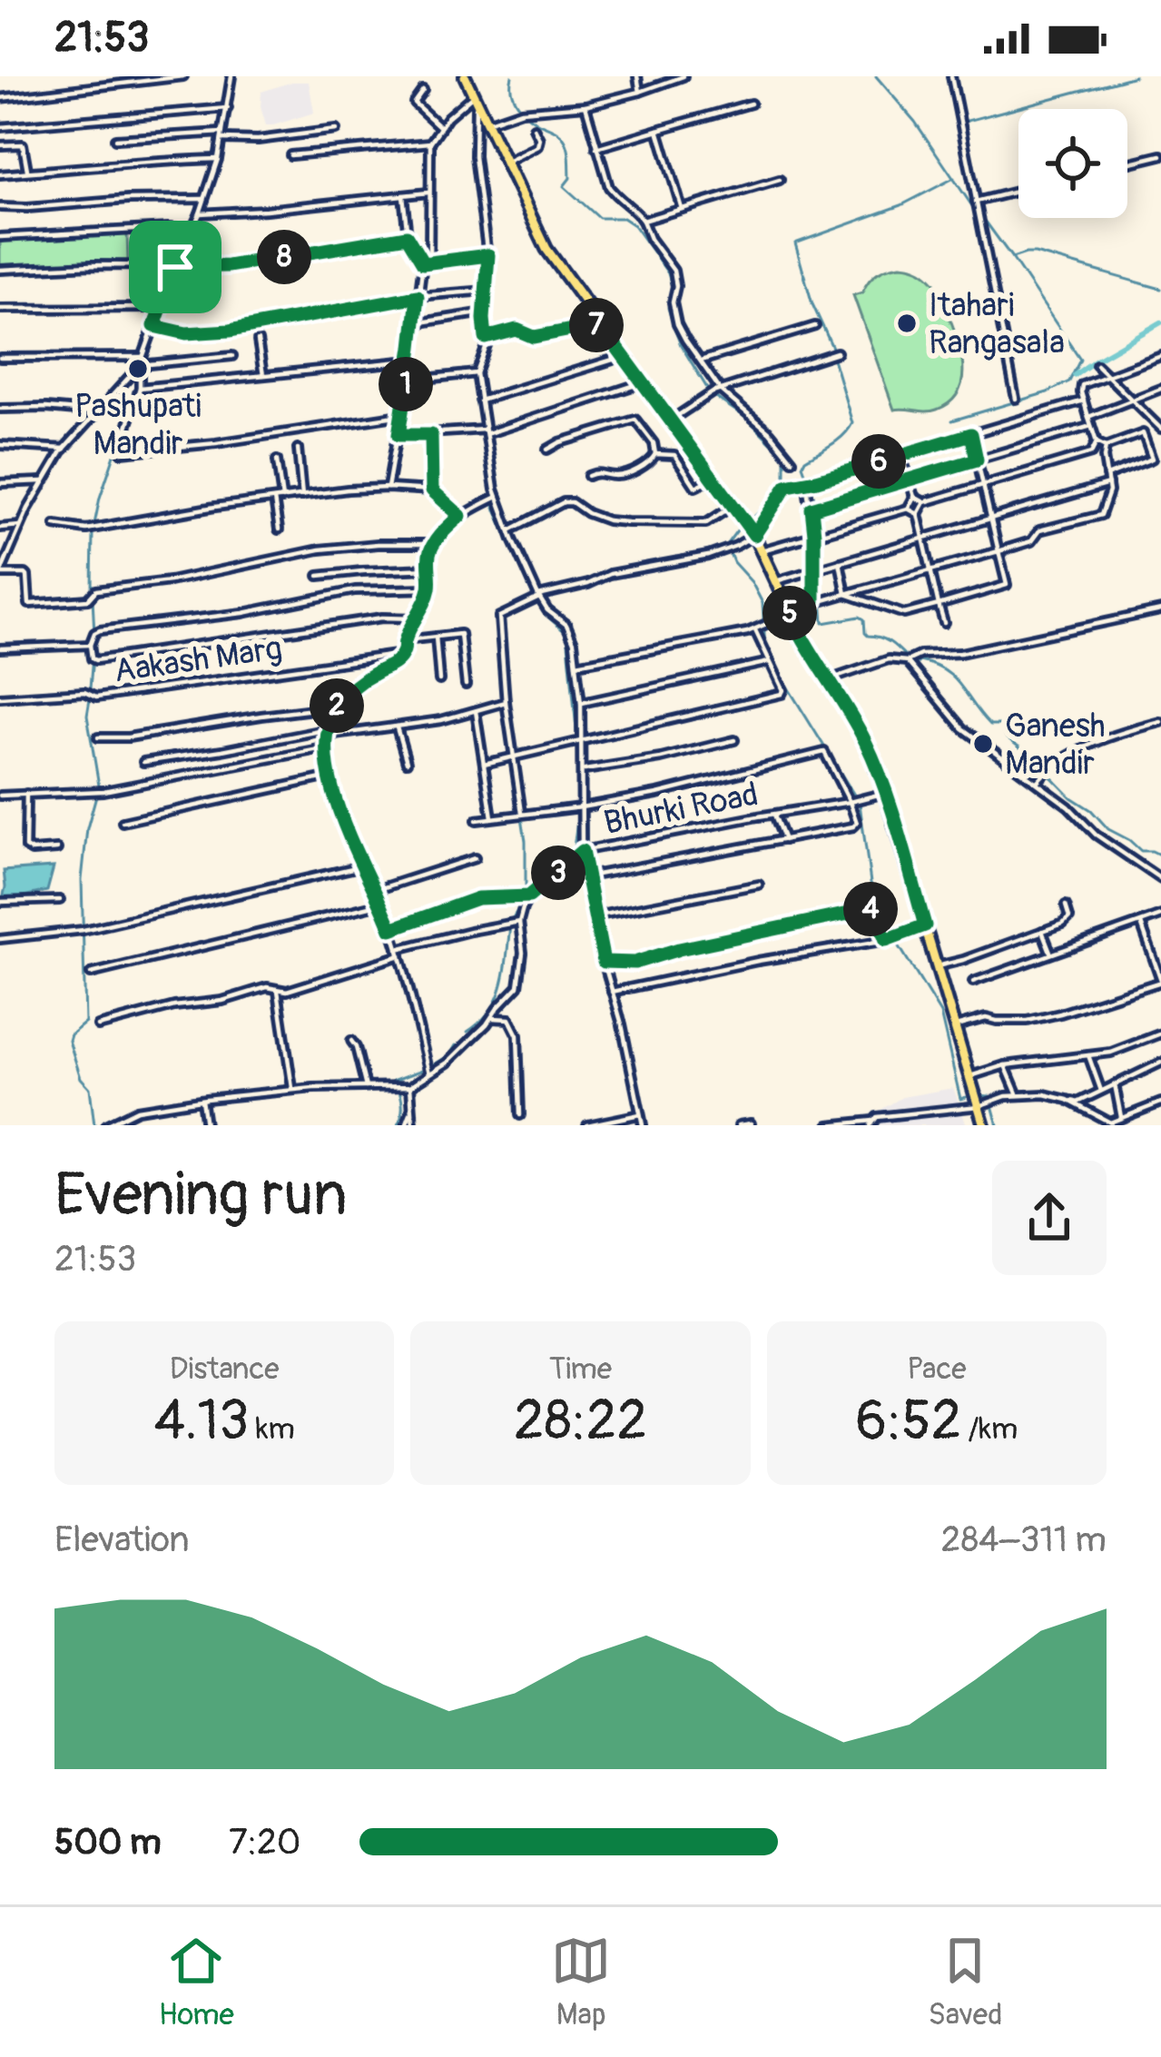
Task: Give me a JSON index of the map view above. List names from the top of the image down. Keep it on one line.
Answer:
{"streets":{"street":["Aakash Marg","Bhurki Road"]},"places":["Itahari Rangasala","Pashupati Mandir","Ganesh Mandir"],"page":{"status":"21:53","pins":["8","7","1","6","5","2","3","4"],"heading":["Evening run","21:53"],"stats":[["Distance","4.13 km"],["Time","28:22"],["Pace","6:52 /km"]],"chart":["Elevation","284–311 m"],"list":[{"name":"500 m","note":"7:20"}],"tabs":["Home","Map","Saved"]}}
